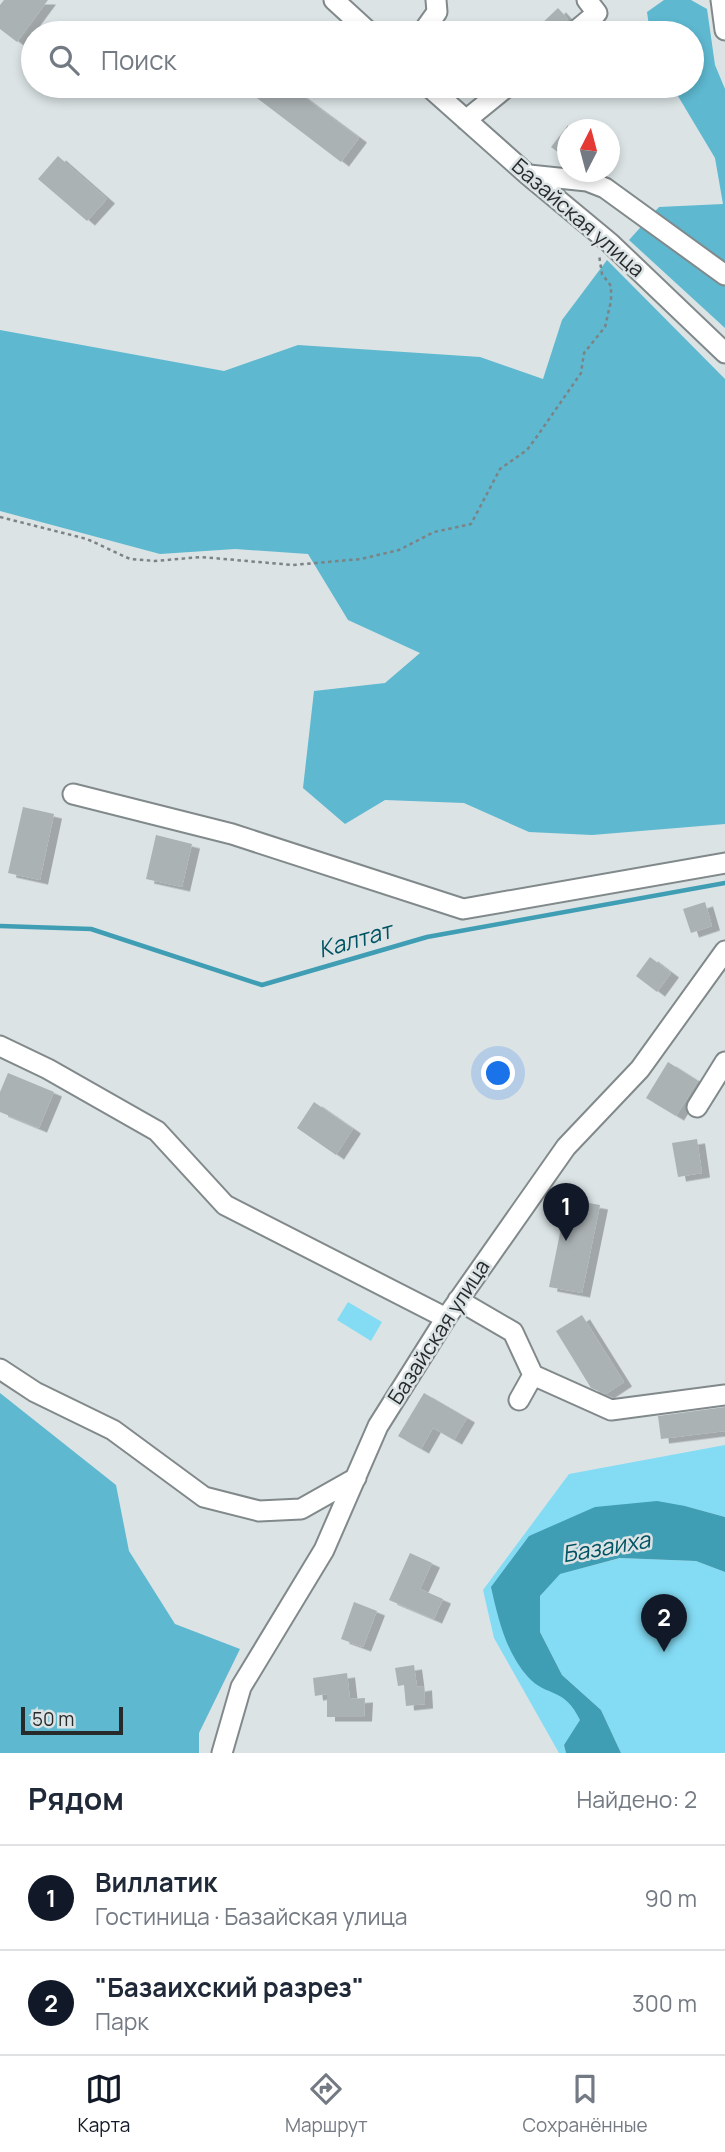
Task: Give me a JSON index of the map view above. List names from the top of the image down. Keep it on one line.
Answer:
{"streets":{"street":["Базайская улица"]},"water":["Калтат","Базаиха"],"scale_bar":"50 m","north":"top","page":{"search":"Поиск","pins":["1","2"],"scale":"50 m","heading":["Рядом","Найдено: 2"],"list":[{"mark":"1","name":"Виллатик","note":"Гостиница · Базайская улица","value":"90 m"},{"mark":"2","name":"\"Базаихский разрез\"","note":"Парк","value":"300 m"}],"nav":["Карта","Маршрут","Сохранённые"]}}
